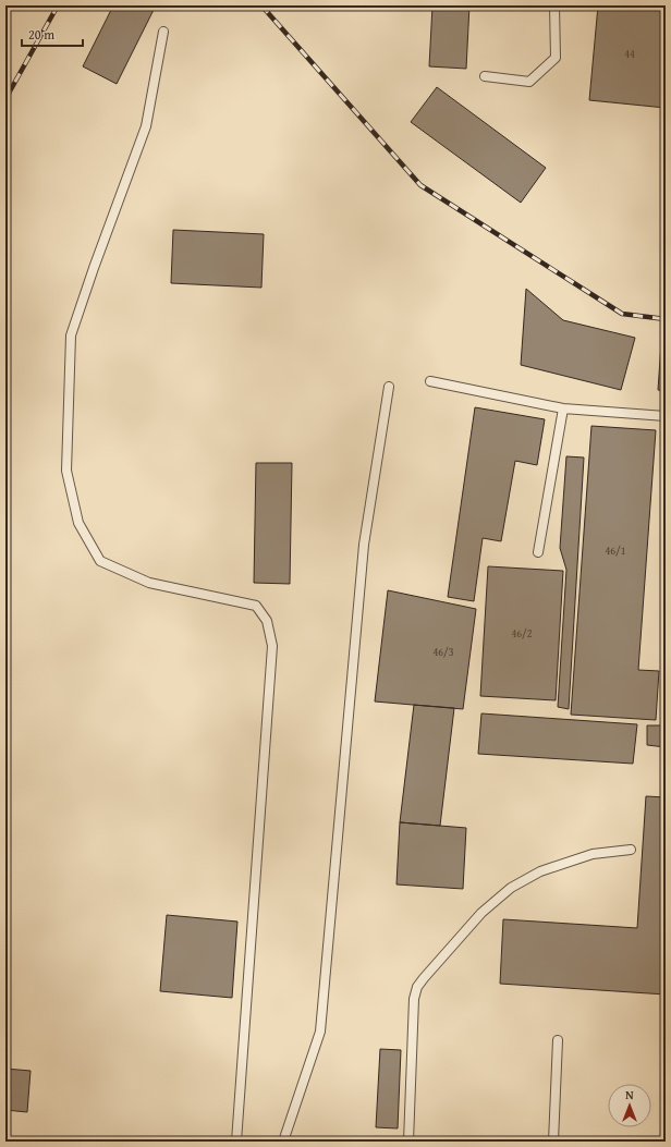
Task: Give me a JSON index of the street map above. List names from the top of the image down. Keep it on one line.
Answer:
{"house_numbers":["44","46/1","46/2","46/3"],"scale_bar":"20 m","north":"top"}
